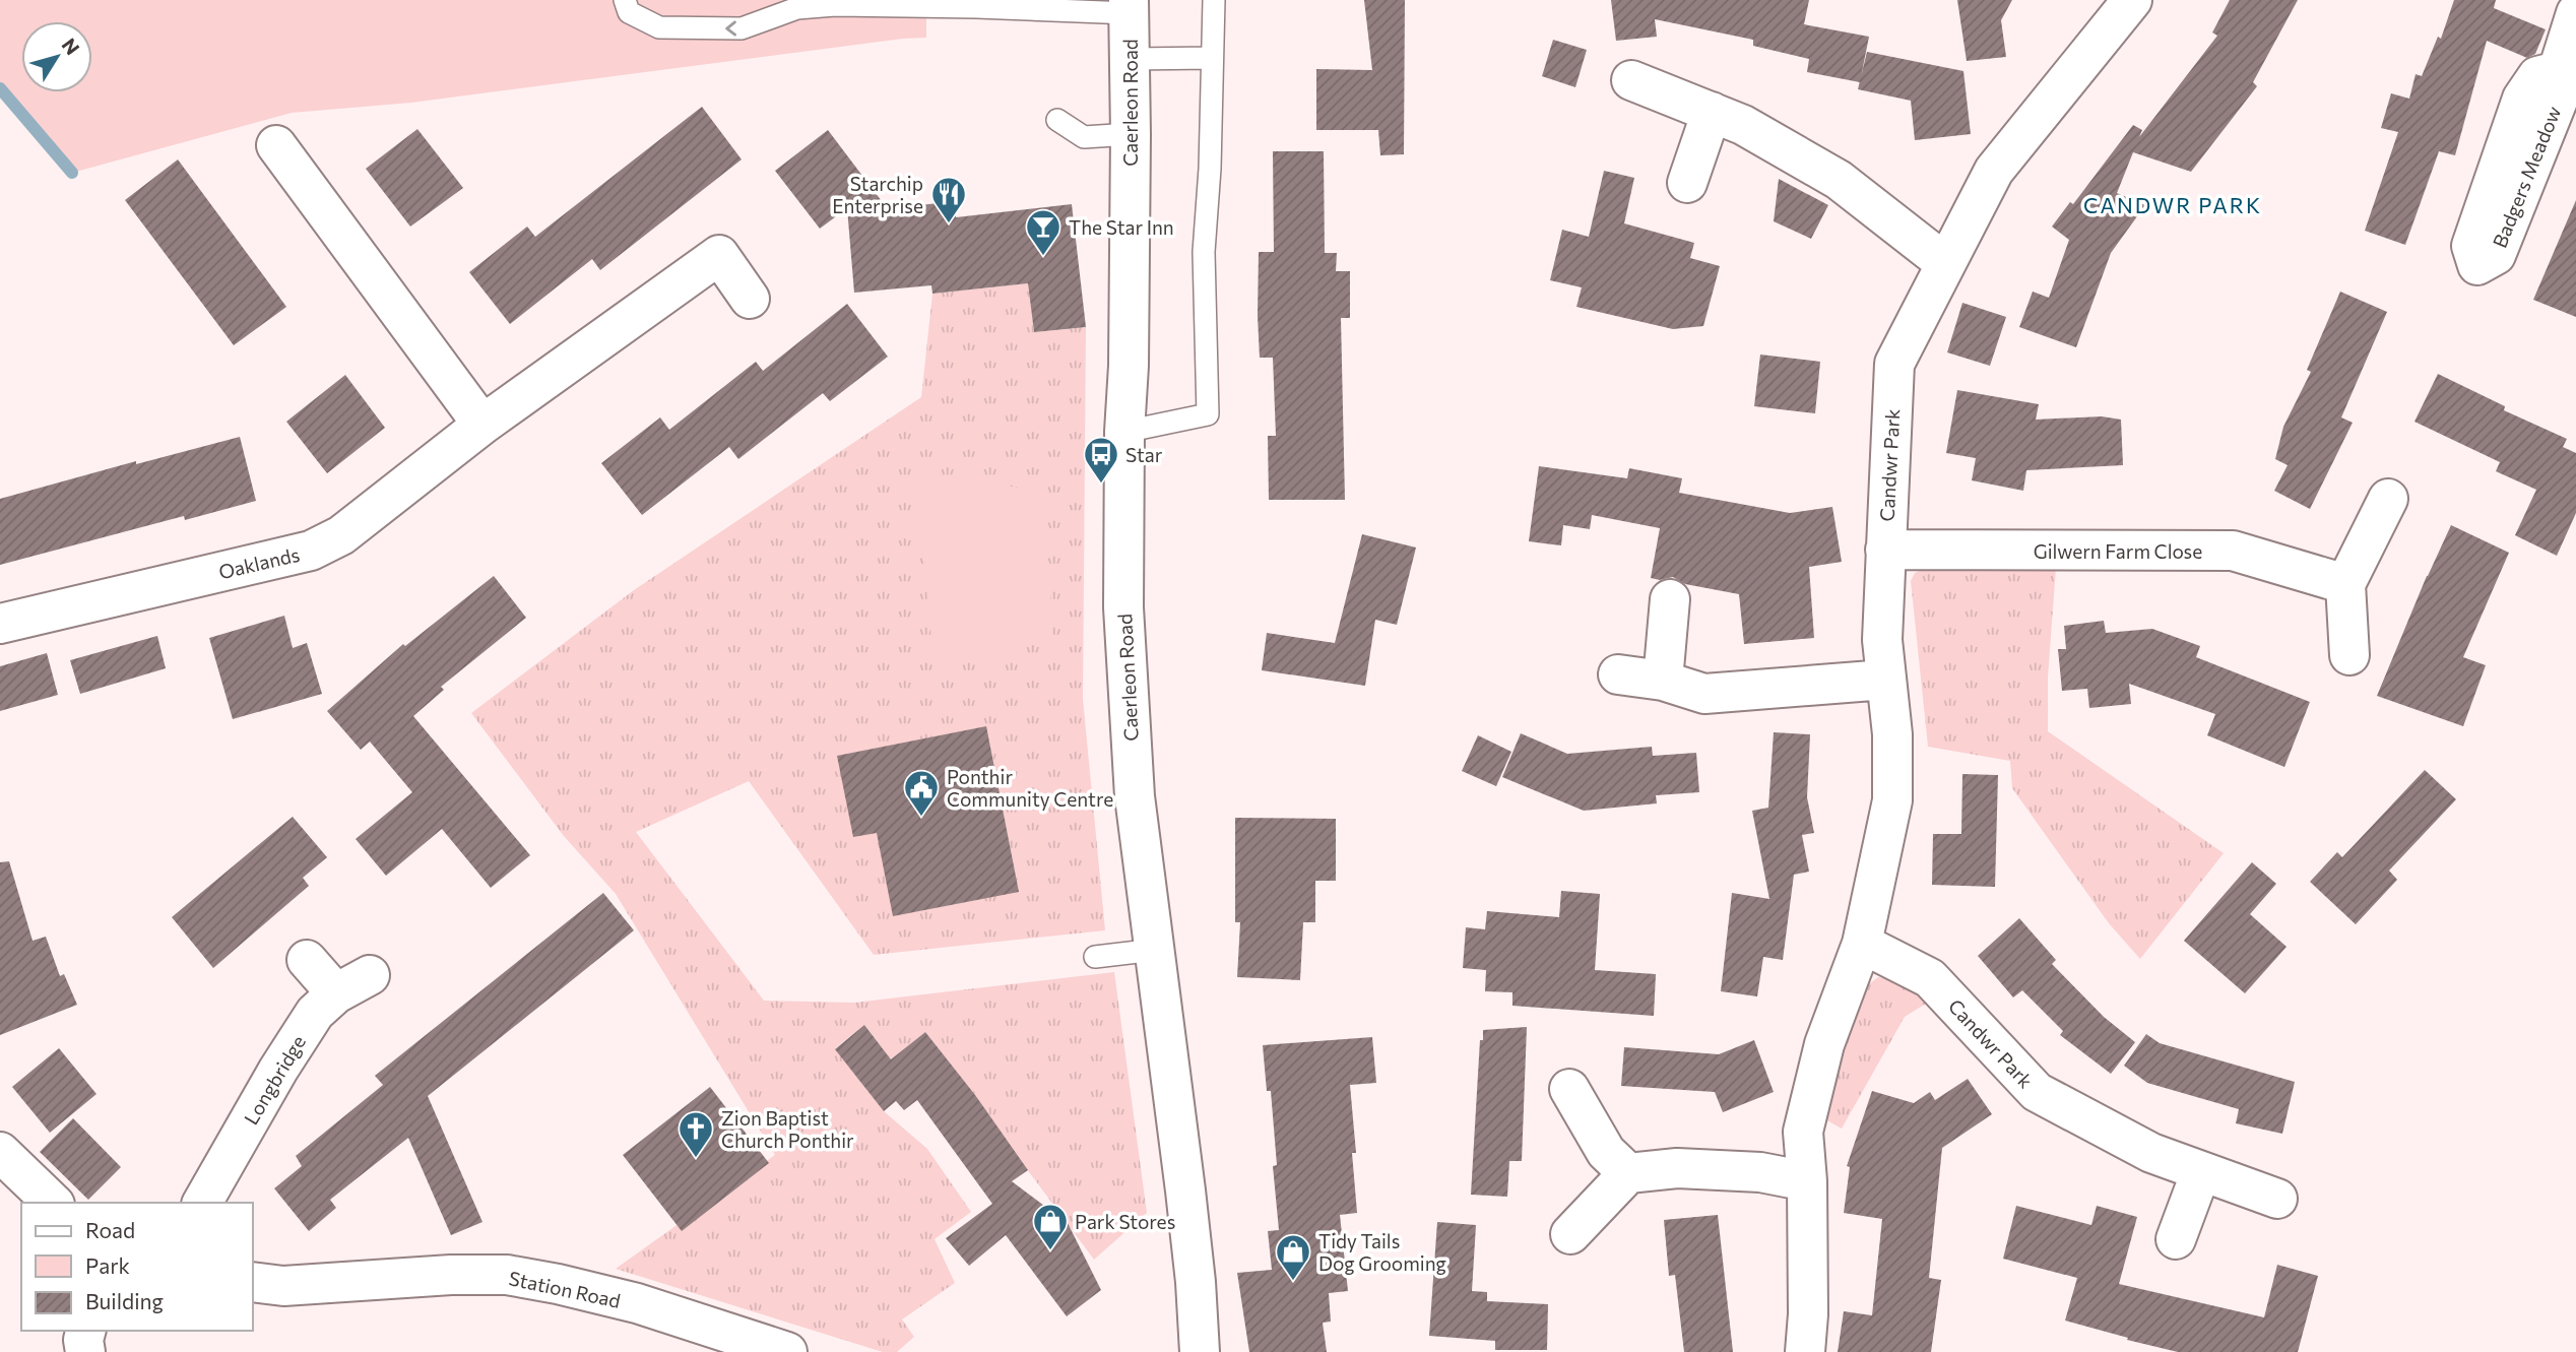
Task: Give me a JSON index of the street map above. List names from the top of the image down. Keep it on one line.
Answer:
{"streets":{"street":["Caerleon Road","Candwr Park","Gilwern Farm Close","Oaklands","Longbridge","Station Road"]},"crossings":[["Candwr Park","Gilwern Farm Close"]],"districts":["CANDWR PARK"],"places":{"restaurant":["Starchip Enterprise"],"bar":["The Star Inn"],"bus stop":["Star"],"public building":["Ponthir Community Centre"],"church":["Zion Baptist Church Ponthir"],"shop":["Park Stores","Tidy Tails Dog Grooming"]},"legend":["Road","Park","Building"],"north":"top right"}
